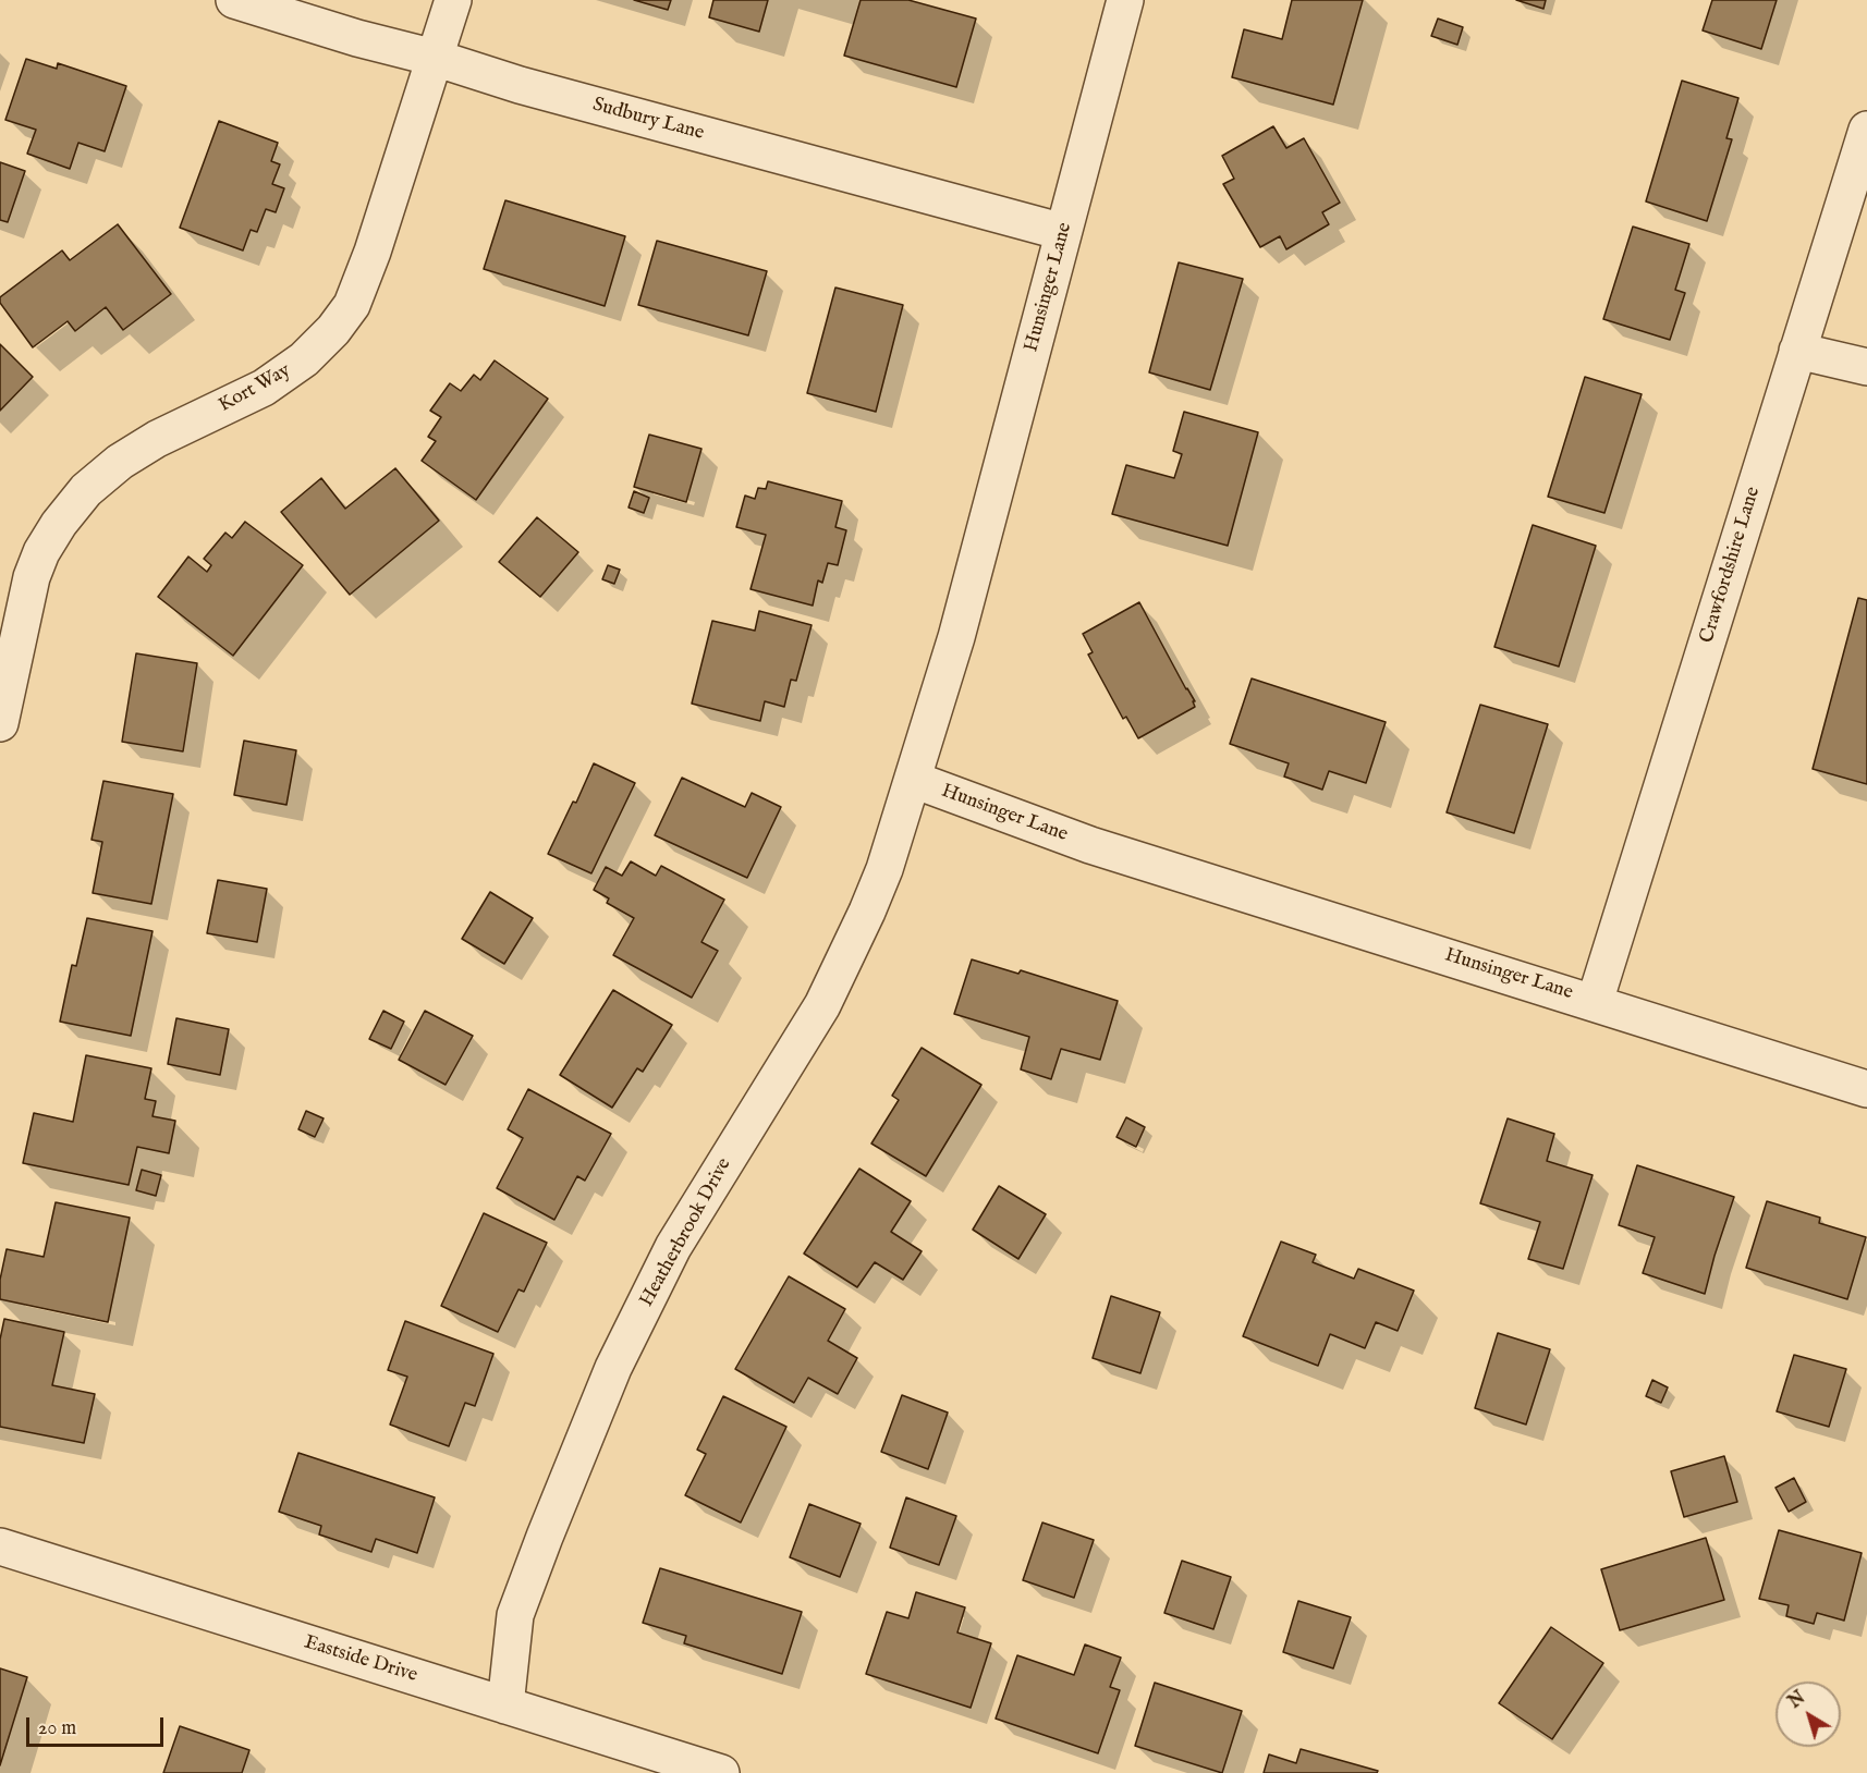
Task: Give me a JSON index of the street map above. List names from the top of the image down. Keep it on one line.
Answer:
{"streets":{"street":["Sudbury Lane","Hunsinger Lane","Kort Way","Crawfordshire Lane","Heatherbrook Drive","Eastside Drive"]},"crossings":[["Sudbury Lane","Hunsinger Lane"],["Sudbury Lane","Kort Way"],["Hunsinger Lane","Crawfordshire Lane"],["Hunsinger Lane","Heatherbrook Drive"],["Heatherbrook Drive","Eastside Drive"]],"scale_bar":"20 m","north":"top left"}
